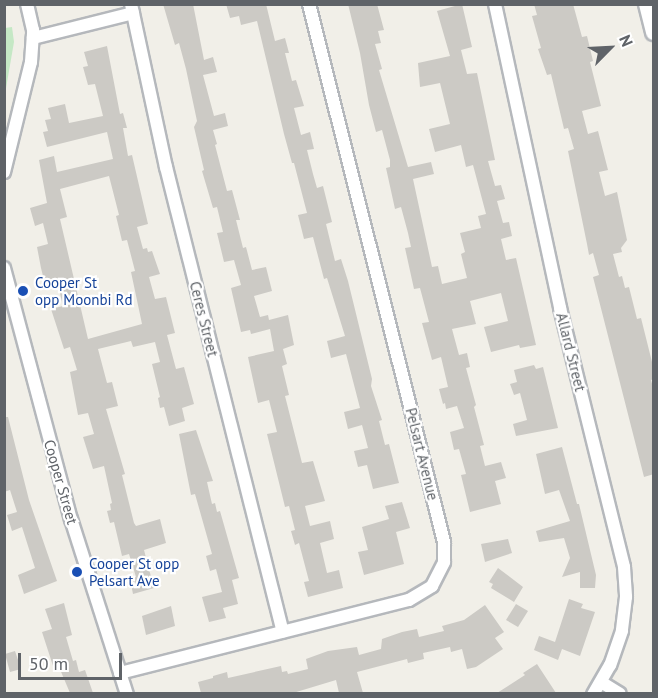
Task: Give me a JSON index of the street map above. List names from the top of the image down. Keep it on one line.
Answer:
{"streets":{"street":["Ceres Street","Allard Street","Pelsart Avenue","Cooper Street"]},"crossings":[["Ceres Street","Pelsart Avenue"],["Pelsart Avenue","Cooper Street"]],"places":["Cooper St opp Moonbi Rd","Cooper St opp Pelsart Ave"],"scale_bar":"50 m","north":"top right"}
